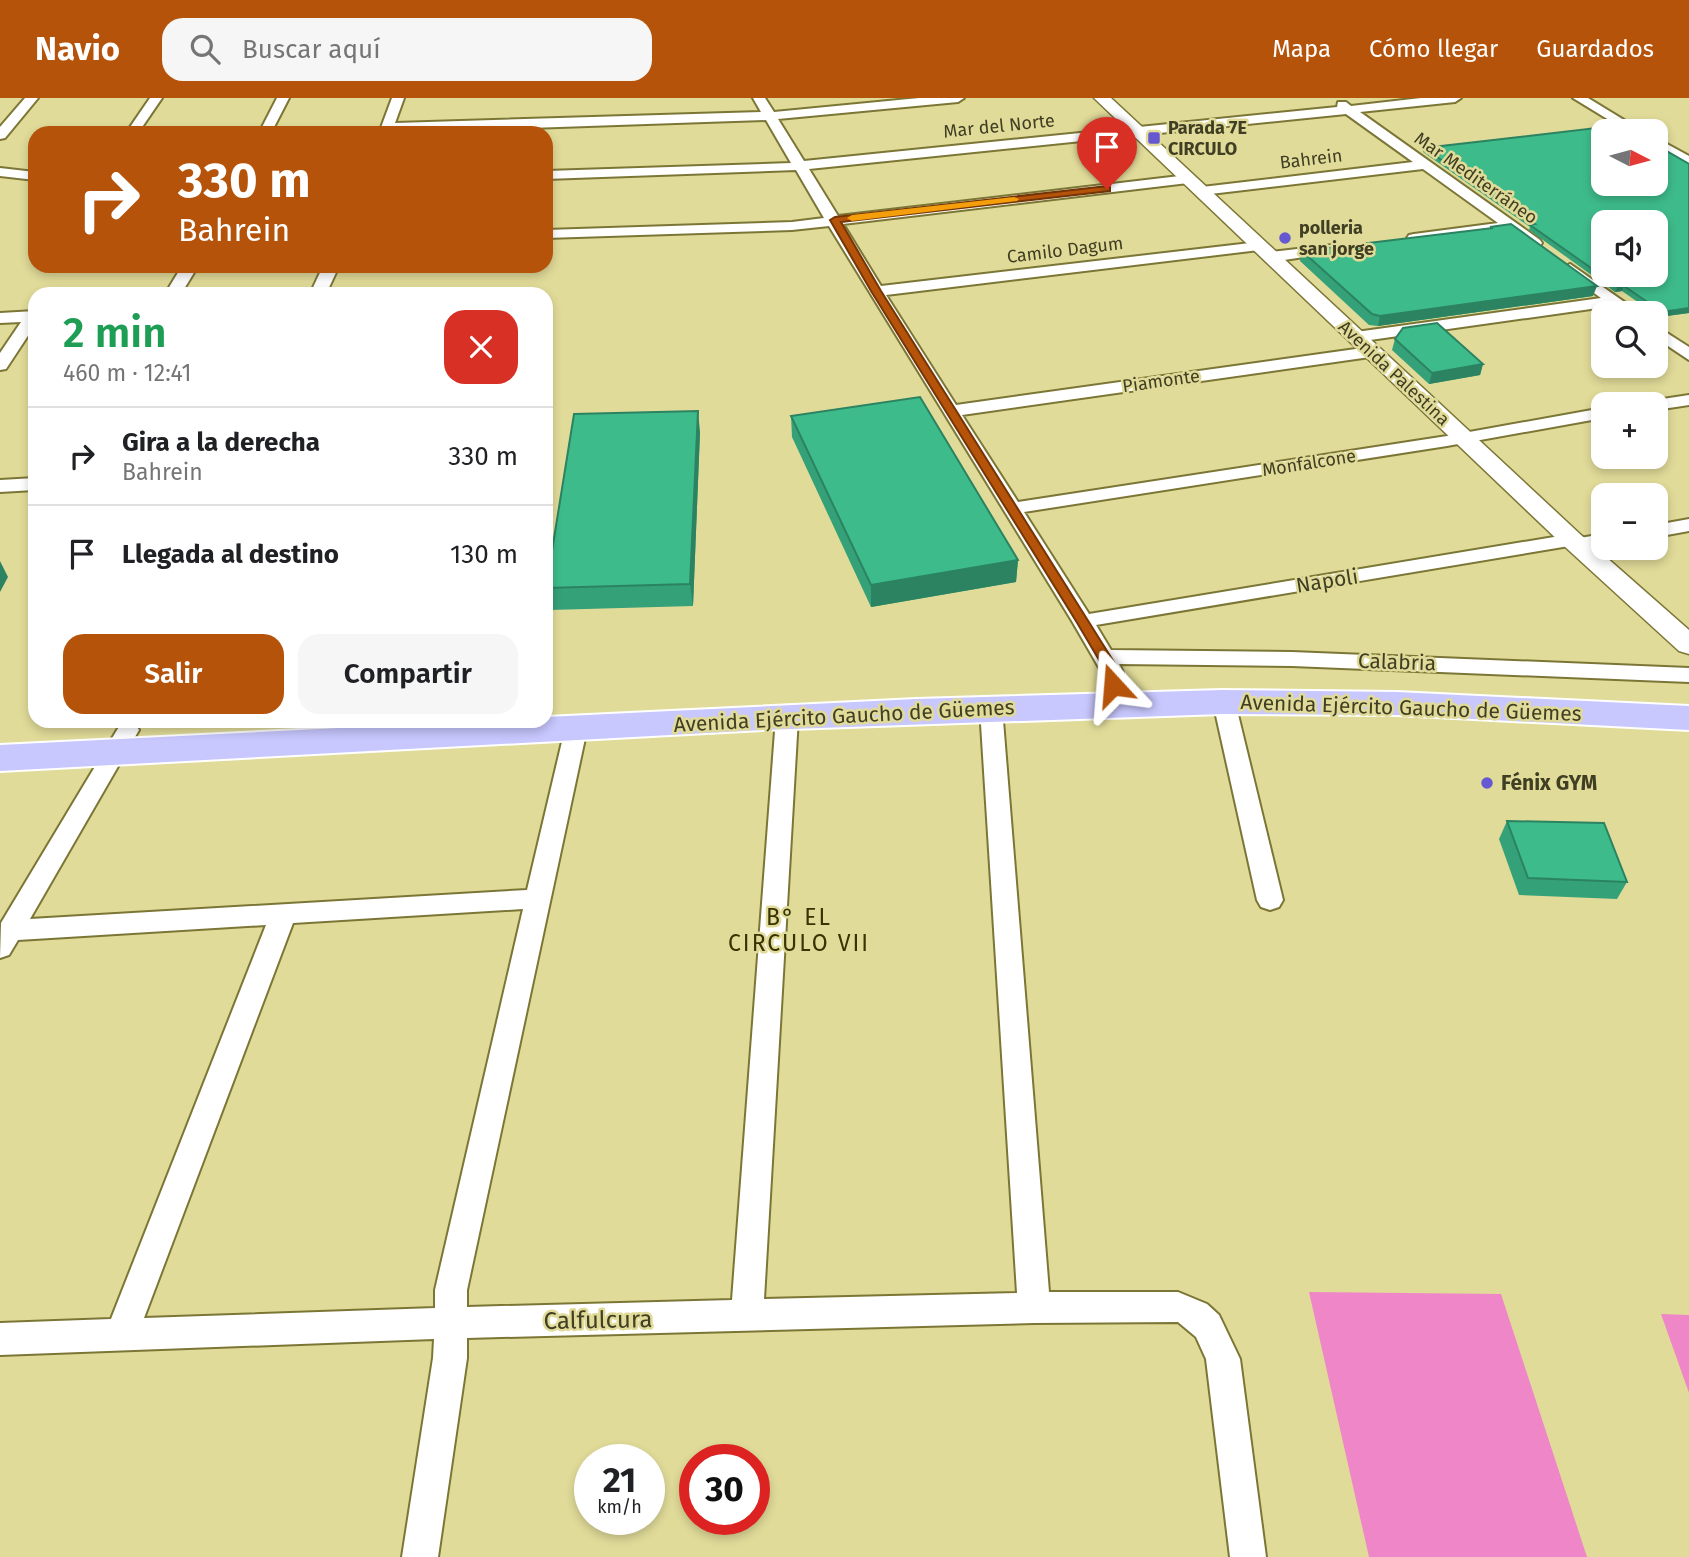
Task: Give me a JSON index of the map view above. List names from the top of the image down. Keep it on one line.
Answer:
{"streets":{"main road":["Avenida Ejército Gaucho de Güemes"],"street":["Mar del Norte","Bahrein","Mar Mediterráneo","Camilo Dagum","Avenida Palestina","Piamonte","Monfalcone","Napoli","Calabria","Calfulcura"]},"crossings":[["Mar del Norte","Mar Mediterráneo"],["Mar del Norte","Avenida Palestina"],["Bahrein","Mar Mediterráneo"],["Bahrein","Avenida Palestina"],["Camilo Dagum","Avenida Palestina"],["Avenida Palestina","Piamonte"],["Avenida Palestina","Monfalcone"],["Avenida Palestina","Napoli"],["Calabria","Avenida Ejército Gaucho de Güemes"]],"districts":["B° EL CIRCULO VII"],"places":{"transit":["Parada 7E CIRCULO"],"other":["polleria san jorge","Fénix GYM"]},"north":"right","page":{"header":"Navio","search":"Buscar aquí","nav":["Mapa","Cómo llegar","Guardados"],"map_buttons":["+","−"],"turn":["330 m","Bahrein"],"heading":["2 min","460 m · 12:41"],"list":[{"name":"Gira a la derecha","note":"Bahrein","value":"330 m"},{"name":"Llegada al destino","value":"130 m"}],"buttons":["Salir","Compartir"],"speed":"21 km/h","limit":"30"}}
